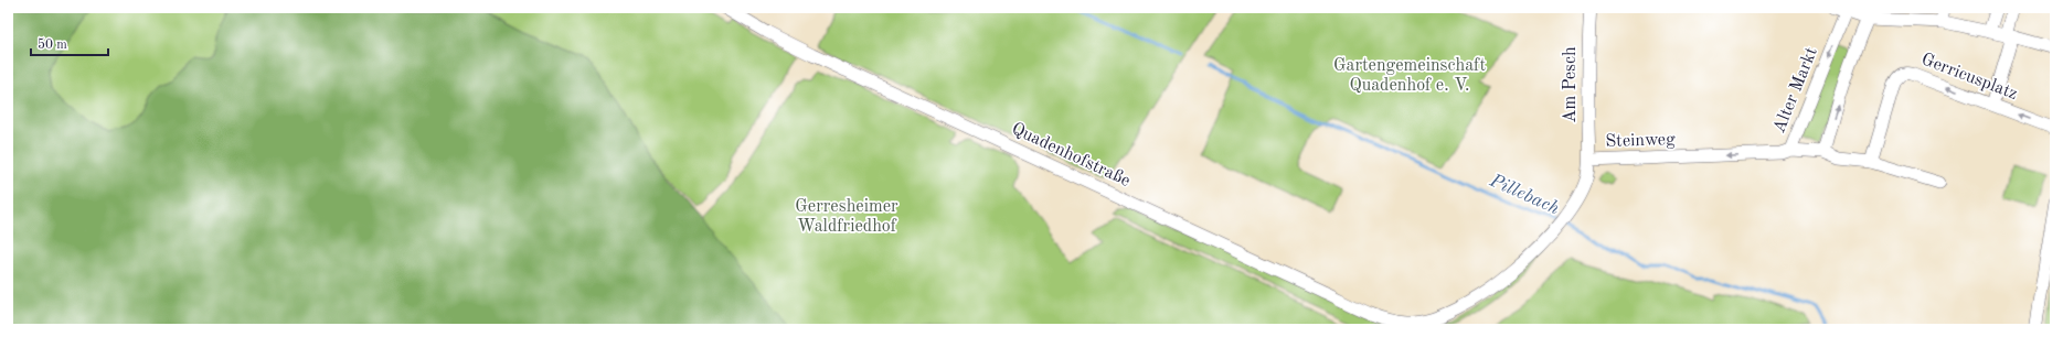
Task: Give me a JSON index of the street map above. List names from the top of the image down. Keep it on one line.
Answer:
{"streets":{"street":["Gerricusplatz","Am Pesch","Alter Markt","Steinweg","Quadenhofstraße"]},"crossings":[["Gerricusplatz","Alter Markt"],["Am Pesch","Steinweg"],["Alter Markt","Steinweg"],["Steinweg","Quadenhofstraße"]],"one_way":["Steinweg"],"water":["Pillebach"],"parks":["Gartengemeinschaft Quadenhof e. V.","Gerresheimer Waldfriedhof"],"scale_bar":"50 m"}
